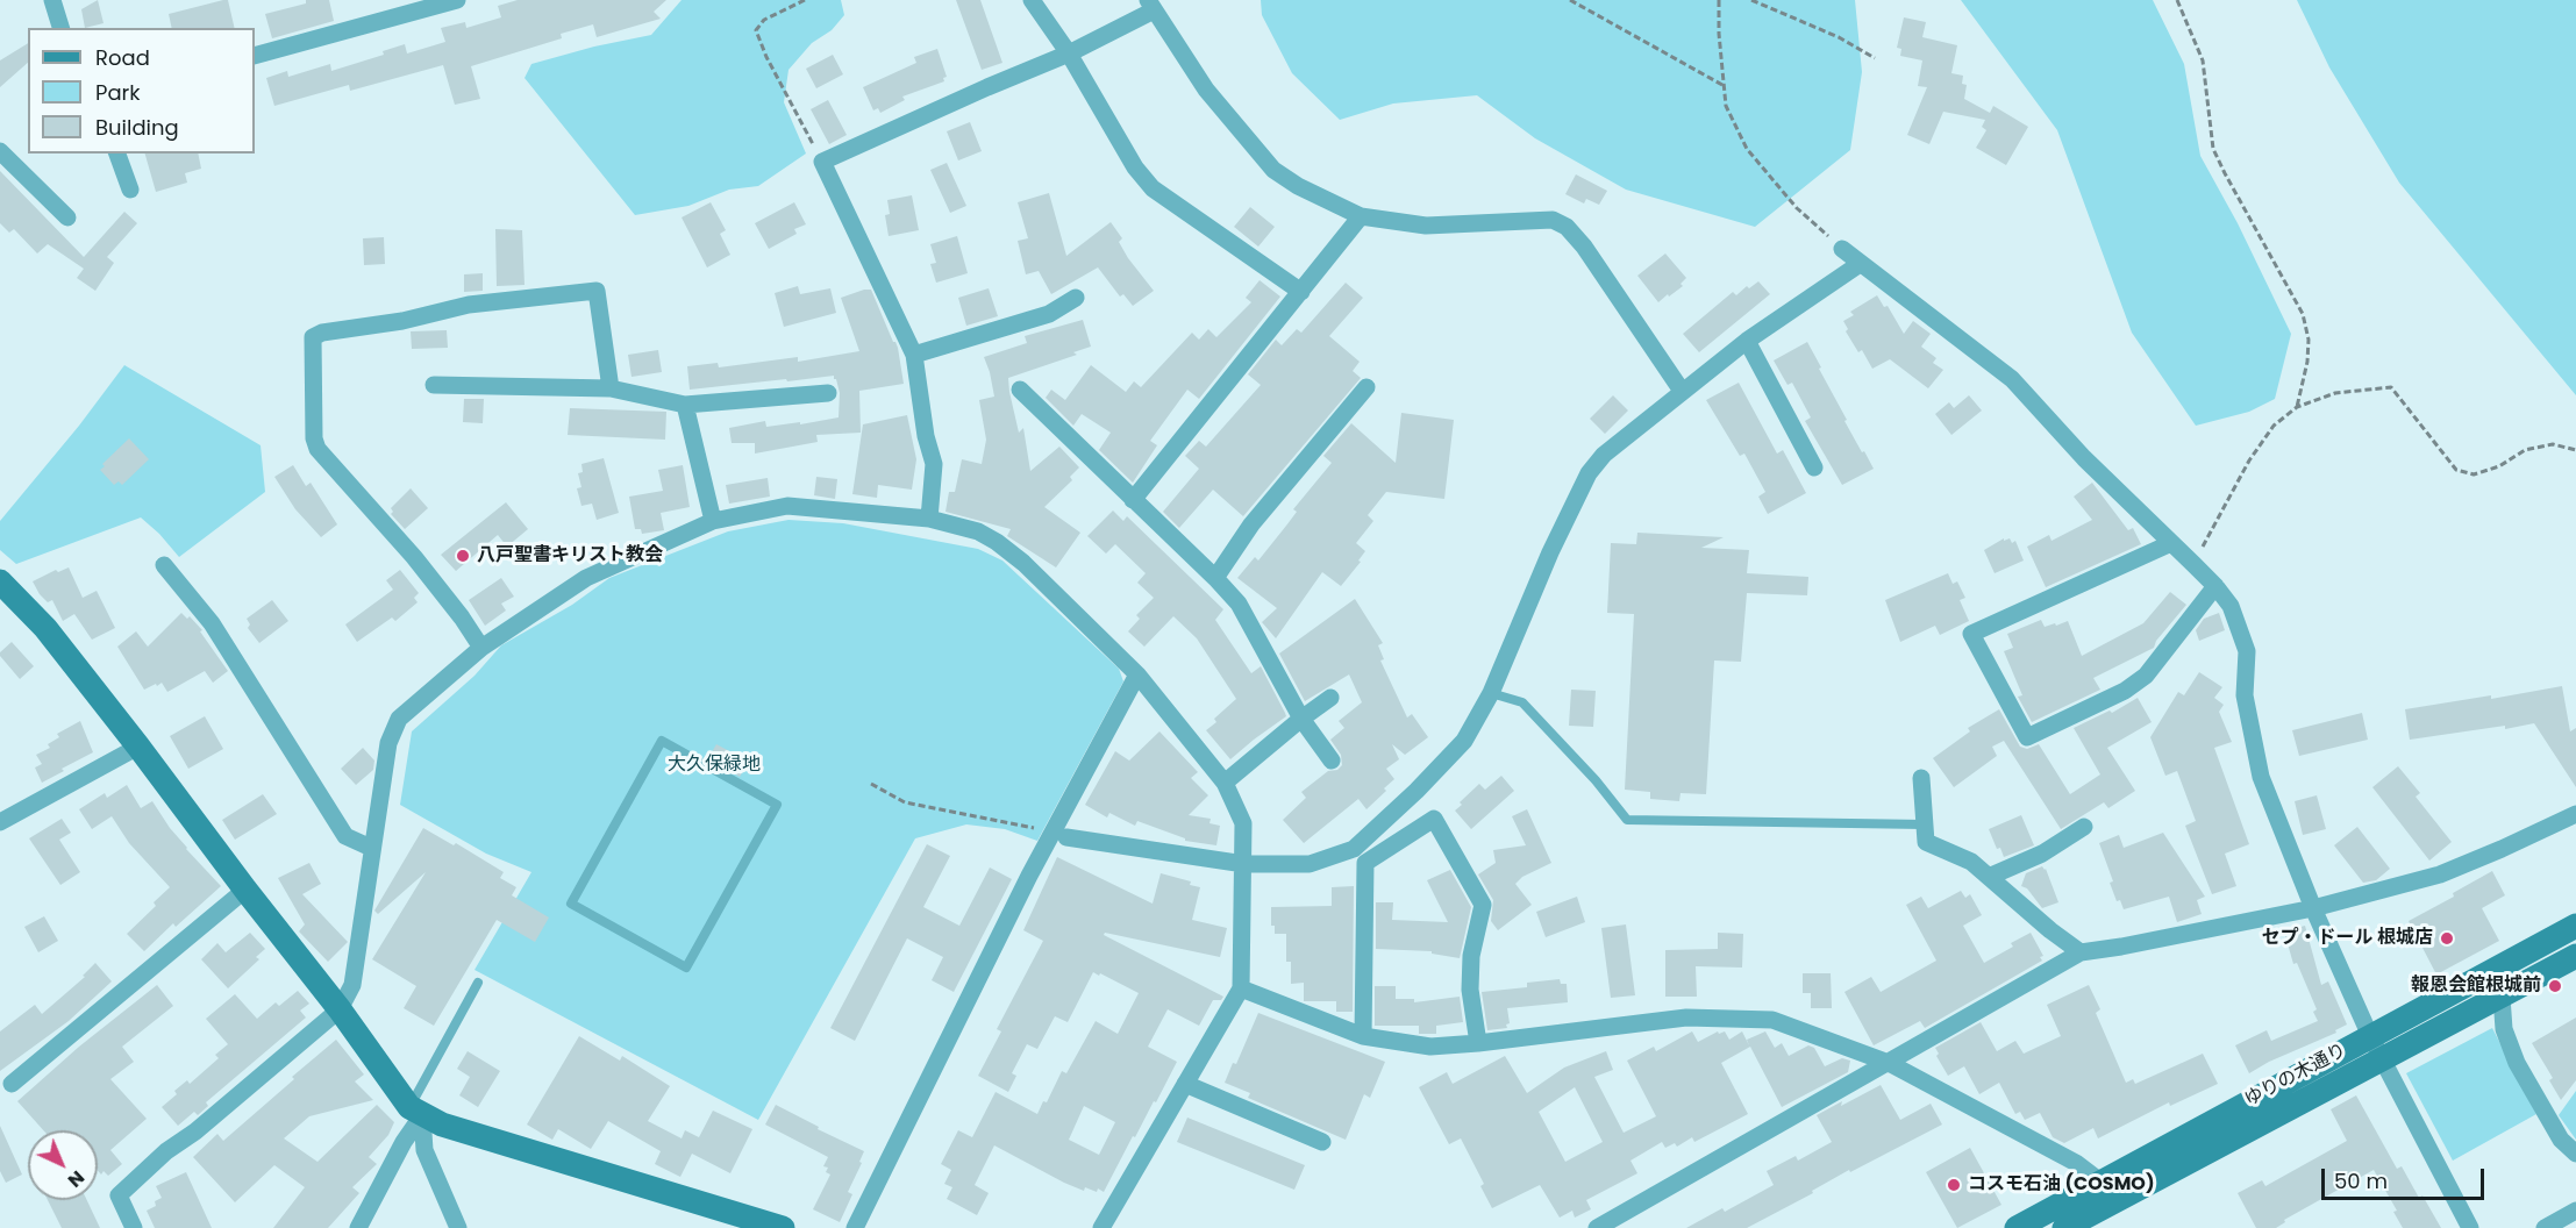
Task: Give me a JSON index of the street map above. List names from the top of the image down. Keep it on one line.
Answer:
{"streets":{"street":["ゆりの木通り"]},"parks":["大久保緑地"],"places":["八戸聖書キリスト教会","セプ・ドール 根城店","報恩会館根城前","コスモ石油 (COSMO)"],"legend":["Road","Park","Building"],"scale_bar":"50 m","north":"bottom right"}
